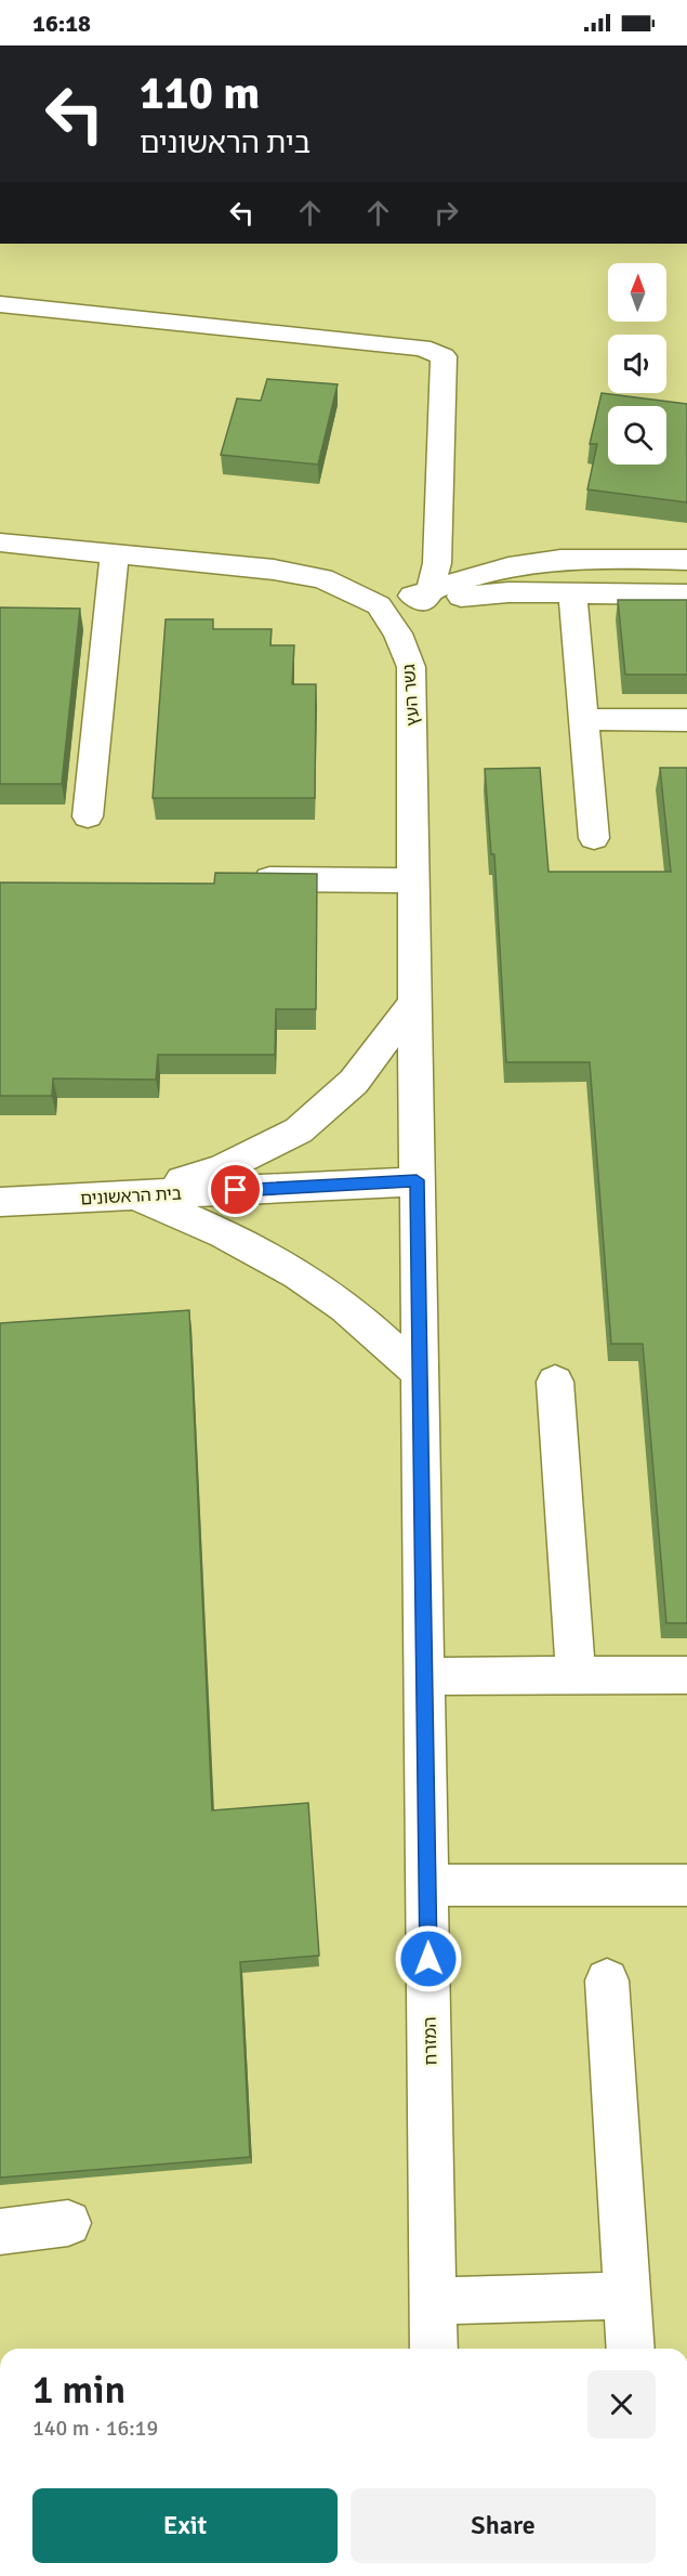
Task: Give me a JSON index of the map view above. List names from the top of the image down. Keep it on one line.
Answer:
{"streets":{"street":["גשר העץ","בית הראשונים","המזרח"]},"crossings":[["גשר העץ","בית הראשונים"],["גשר העץ","המזרח"],["בית הראשונים","המזרח"]],"north":"top","page":{"status":"16:18","turn":["110 m","בית הראשונים"],"heading":["1 min","140 m · 16:19"],"buttons":["Exit","Share"]}}
